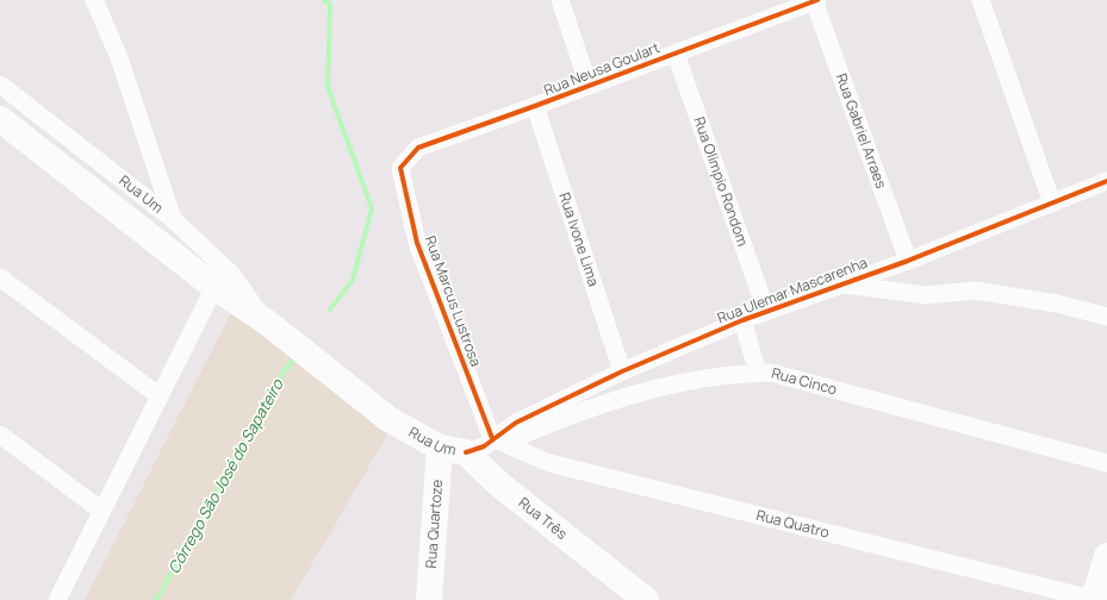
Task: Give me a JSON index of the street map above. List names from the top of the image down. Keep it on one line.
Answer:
{"streets":{"street":["Rua Neusa Goulart","Rua Gabriel Arraes","Rua Olimpio Rondom","Rua Um","Rua Ivone Lima","Rua Ulemar Mascarenha","Rua Marcus Lustrosa","Rua Cinco","Rua Três","Rua Quartoze","Rua Quatro"]},"crossings":[["Rua Neusa Goulart","Rua Gabriel Arraes"],["Rua Neusa Goulart","Rua Olimpio Rondom"],["Rua Neusa Goulart","Rua Ivone Lima"],["Rua Neusa Goulart","Rua Marcus Lustrosa"],["Rua Gabriel Arraes","Rua Ulemar Mascarenha"],["Rua Olimpio Rondom","Rua Ulemar Mascarenha"],["Rua Um","Rua Três"],["Rua Um","Rua Quartoze"],["Rua Ivone Lima","Rua Ulemar Mascarenha"],["Rua Ulemar Mascarenha","Rua Marcus Lustrosa"],["Rua Ulemar Mascarenha","Rua Cinco"],["Rua Ulemar Mascarenha","Rua Quatro"],["Rua Marcus Lustrosa","Rua Cinco"],["Rua Marcus Lustrosa","Rua Quatro"],["Rua Cinco","Rua Quatro"]],"water":["Córrego São José do Sapateiro"]}
